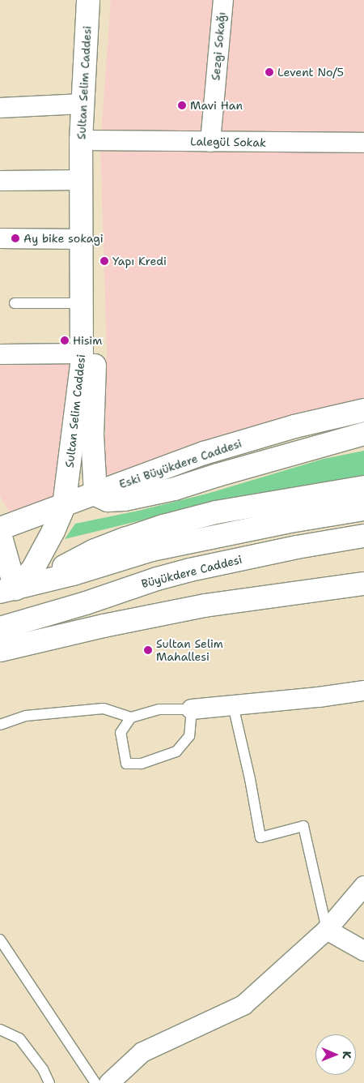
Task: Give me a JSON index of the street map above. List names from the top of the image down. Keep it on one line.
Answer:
{"streets":{"main road":["Sultan Selim Caddesi","Eski Büyükdere Caddesi","Büyükdere Caddesi"],"street":["Sezgi Sokağı","Lalegül Sokak"]},"crossings":[["Sezgi Sokağı","Lalegül Sokak"],["Sultan Selim Caddesi","Lalegül Sokak"],["Sultan Selim Caddesi","Eski Büyükdere Caddesi"]],"places":["Levent No/5","Mavi Han","Ay bike sokagi","Yapı Kredi","Hisim","Sultan Selim Mahallesi"],"north":"right"}
